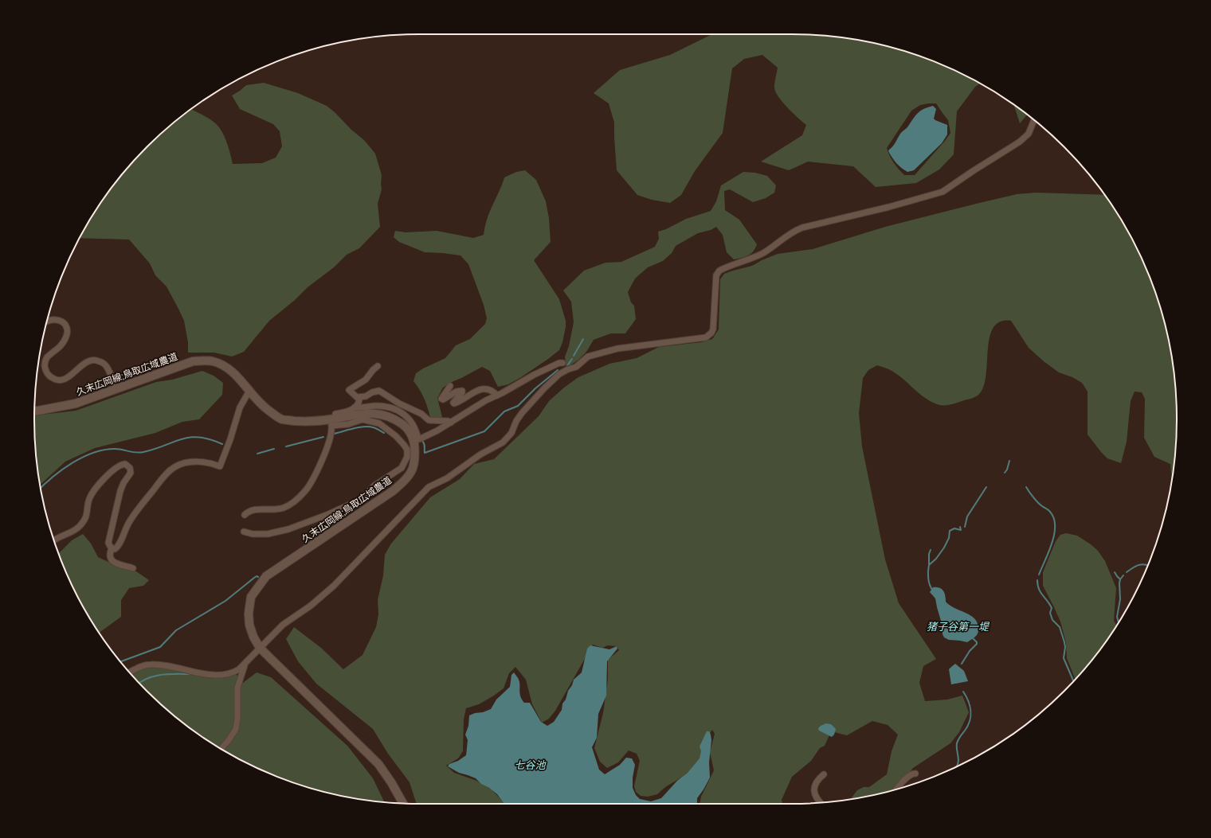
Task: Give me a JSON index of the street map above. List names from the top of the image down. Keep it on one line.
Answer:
{"streets":{"street":["久末広岡線;鳥取広域農道"]},"water":["猪子谷第一堤","七谷池"]}
